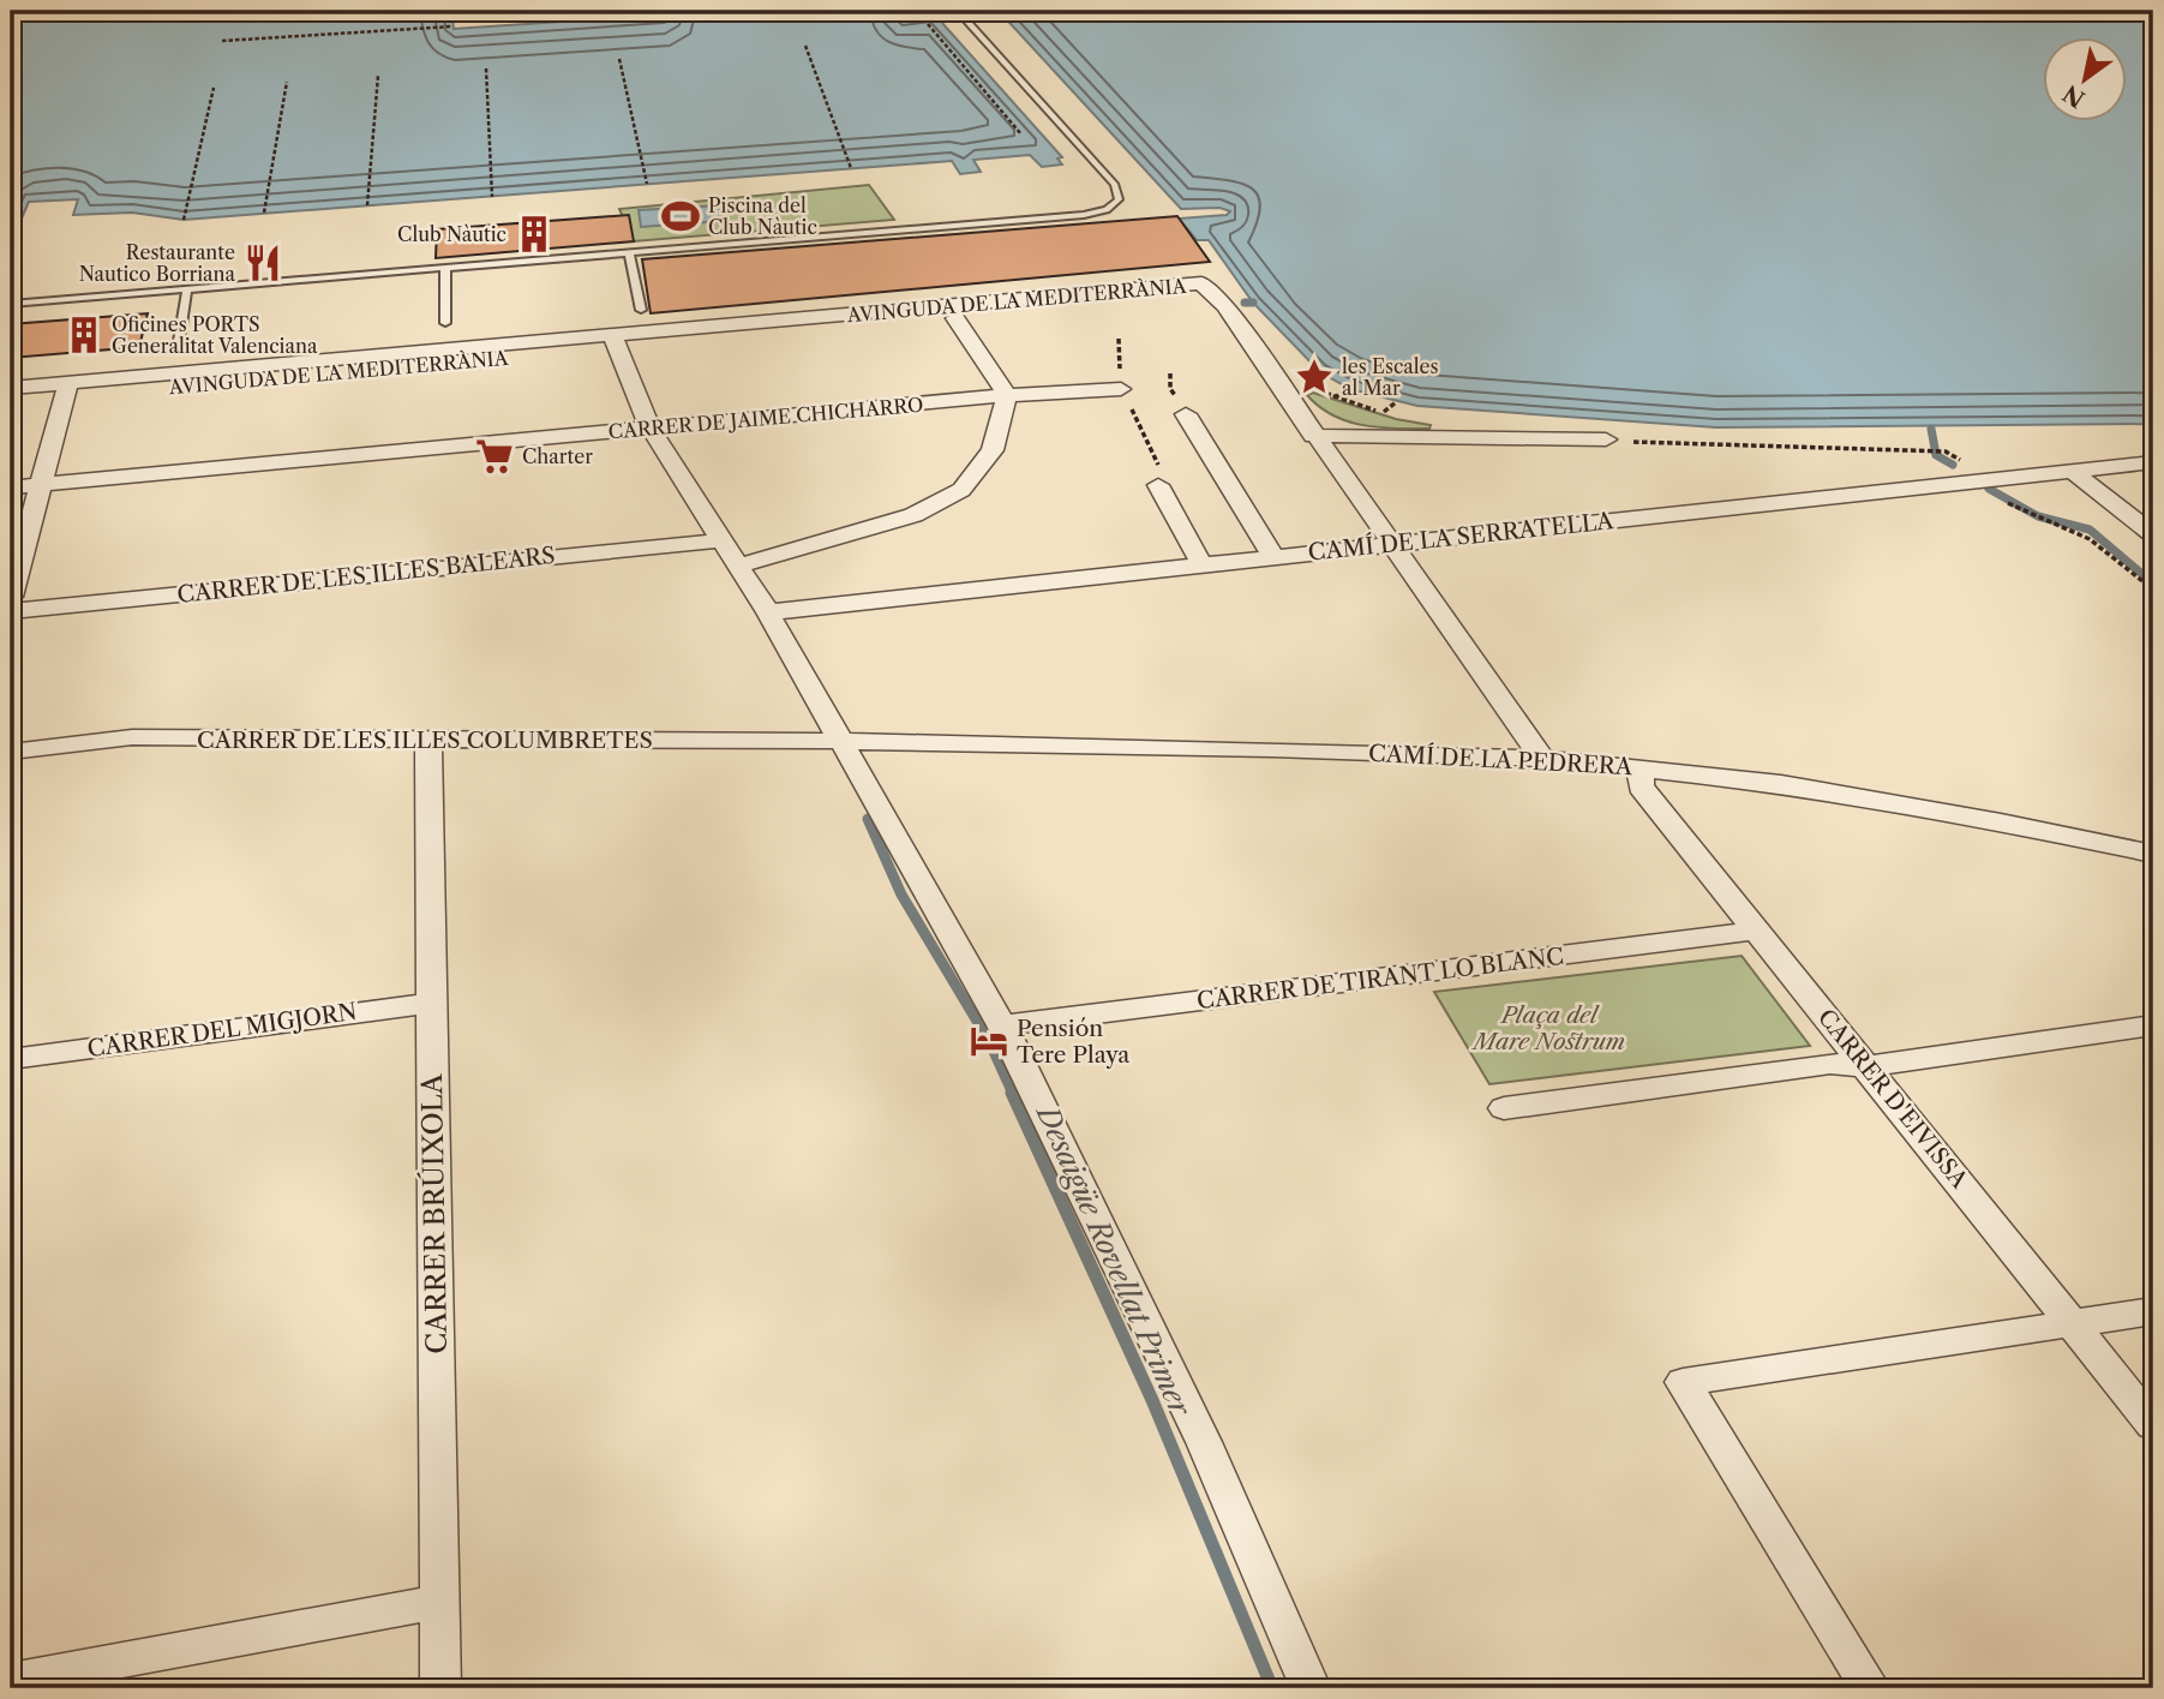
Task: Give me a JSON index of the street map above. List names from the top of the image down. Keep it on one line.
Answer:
{"streets":{"street":["AVINGUDA DE LA MEDITERRÀNIA","CARRER DE JAIME CHICHARRO","CAMÍ DE LA SERRATELLA","CARRER DE LES ILLES BALEARS","CARRER DE LES ILLES COLUMBRETES","CAMÍ DE LA PEDRERA","CARRER DE TIRANT LO BLANC","CARRER DEL MIGJORN","CARRER D'EIVISSA","CARRER BRÚIXOLA"]},"crossings":[["CARRER DE LES ILLES COLUMBRETES","CAMÍ DE LA PEDRERA"],["CARRER DE LES ILLES COLUMBRETES","CARRER BRÚIXOLA"],["CAMÍ DE LA PEDRERA","CARRER D'EIVISSA"],["CARRER DE TIRANT LO BLANC","CARRER D'EIVISSA"],["CARRER DEL MIGJORN","CARRER BRÚIXOLA"]],"water":["Desaigüe Rovellat Primer"],"parks":["Plaça del Mare Nostrum"],"places":{"sports":["Piscina del Club Nàutic"],"building":["Club Nàutic","Oficines PORTS Generalitat Valenciana"],"restaurant":["Restaurante Nautico Borriana"],"place":["les Escales al Mar"],"supermarket":["Charter"],"hotel":["Pensión Tere Playa"]},"north":"bottom left"}
